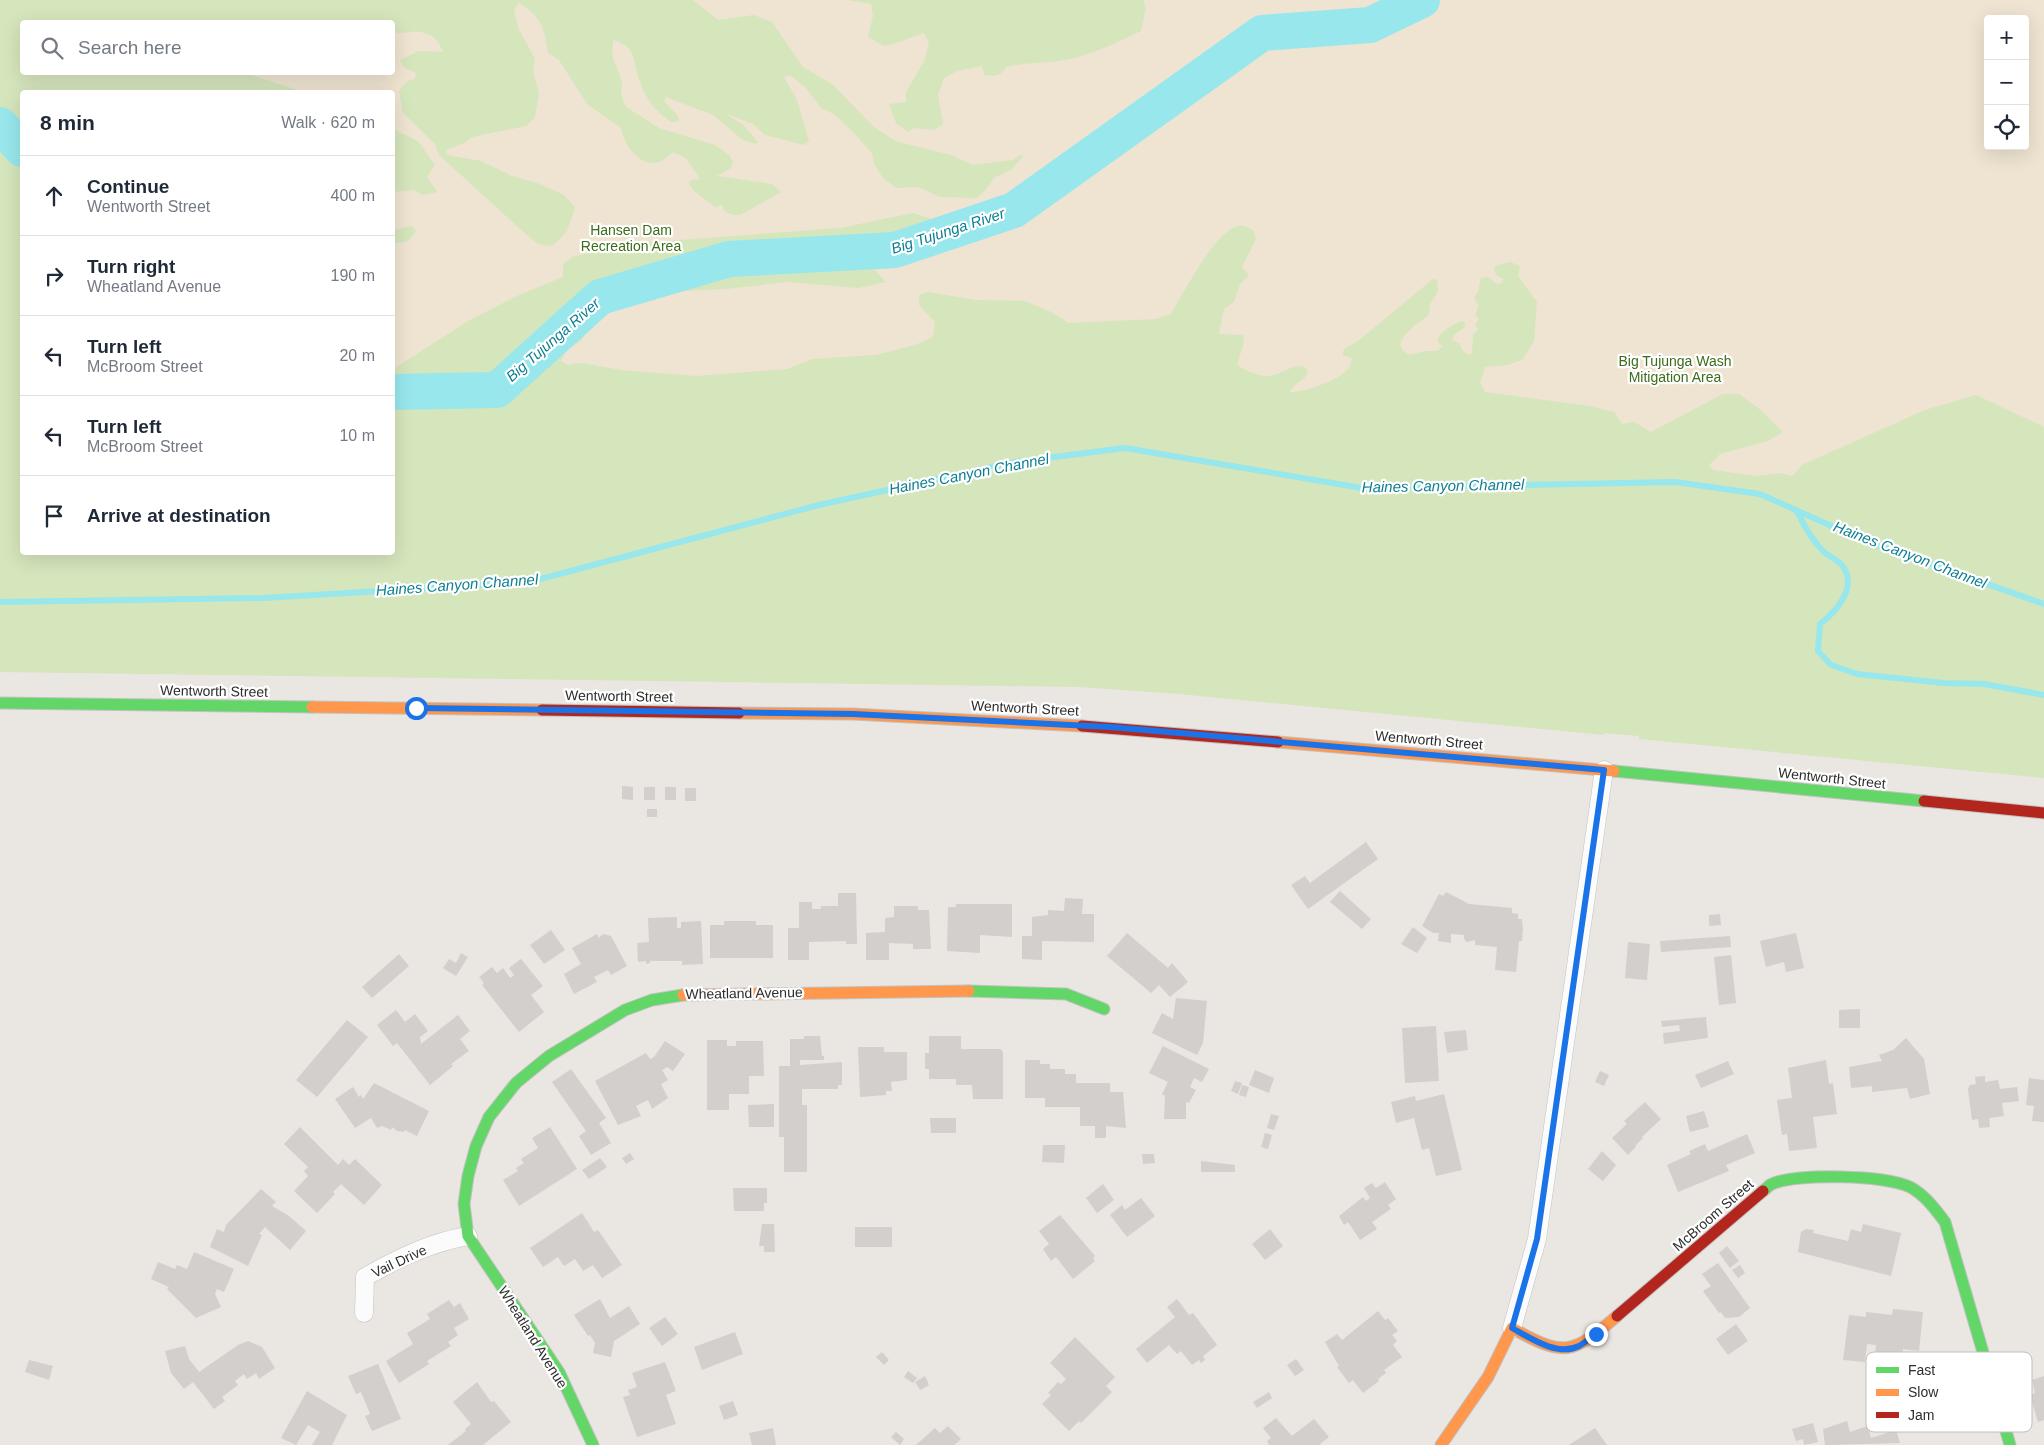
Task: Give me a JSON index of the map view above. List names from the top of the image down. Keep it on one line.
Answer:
{"streets":{"main road":["Wentworth Street","Wheatland Avenue","McBroom Street"],"street":["Vail Drive"]},"crossings":[["Wheatland Avenue","Vail Drive"]],"water":["Big Tujunga River","Haines Canyon Channel"],"parks":["Hansen Dam Recreation Area","Big Tujunga Wash Mitigation Area"],"legend":["Fast","Slow","Jam"],"page":{"map_buttons":["+","−"],"search":"Search here","heading":["8 min","Walk · 620 m"],"list":[["Continue","Wentworth Street","400 m"],["Turn right","Wheatland Avenue","190 m"],["Turn left","McBroom Street","20 m"],["Turn left","McBroom Street","10 m"],"Arrive at destination"]}}
